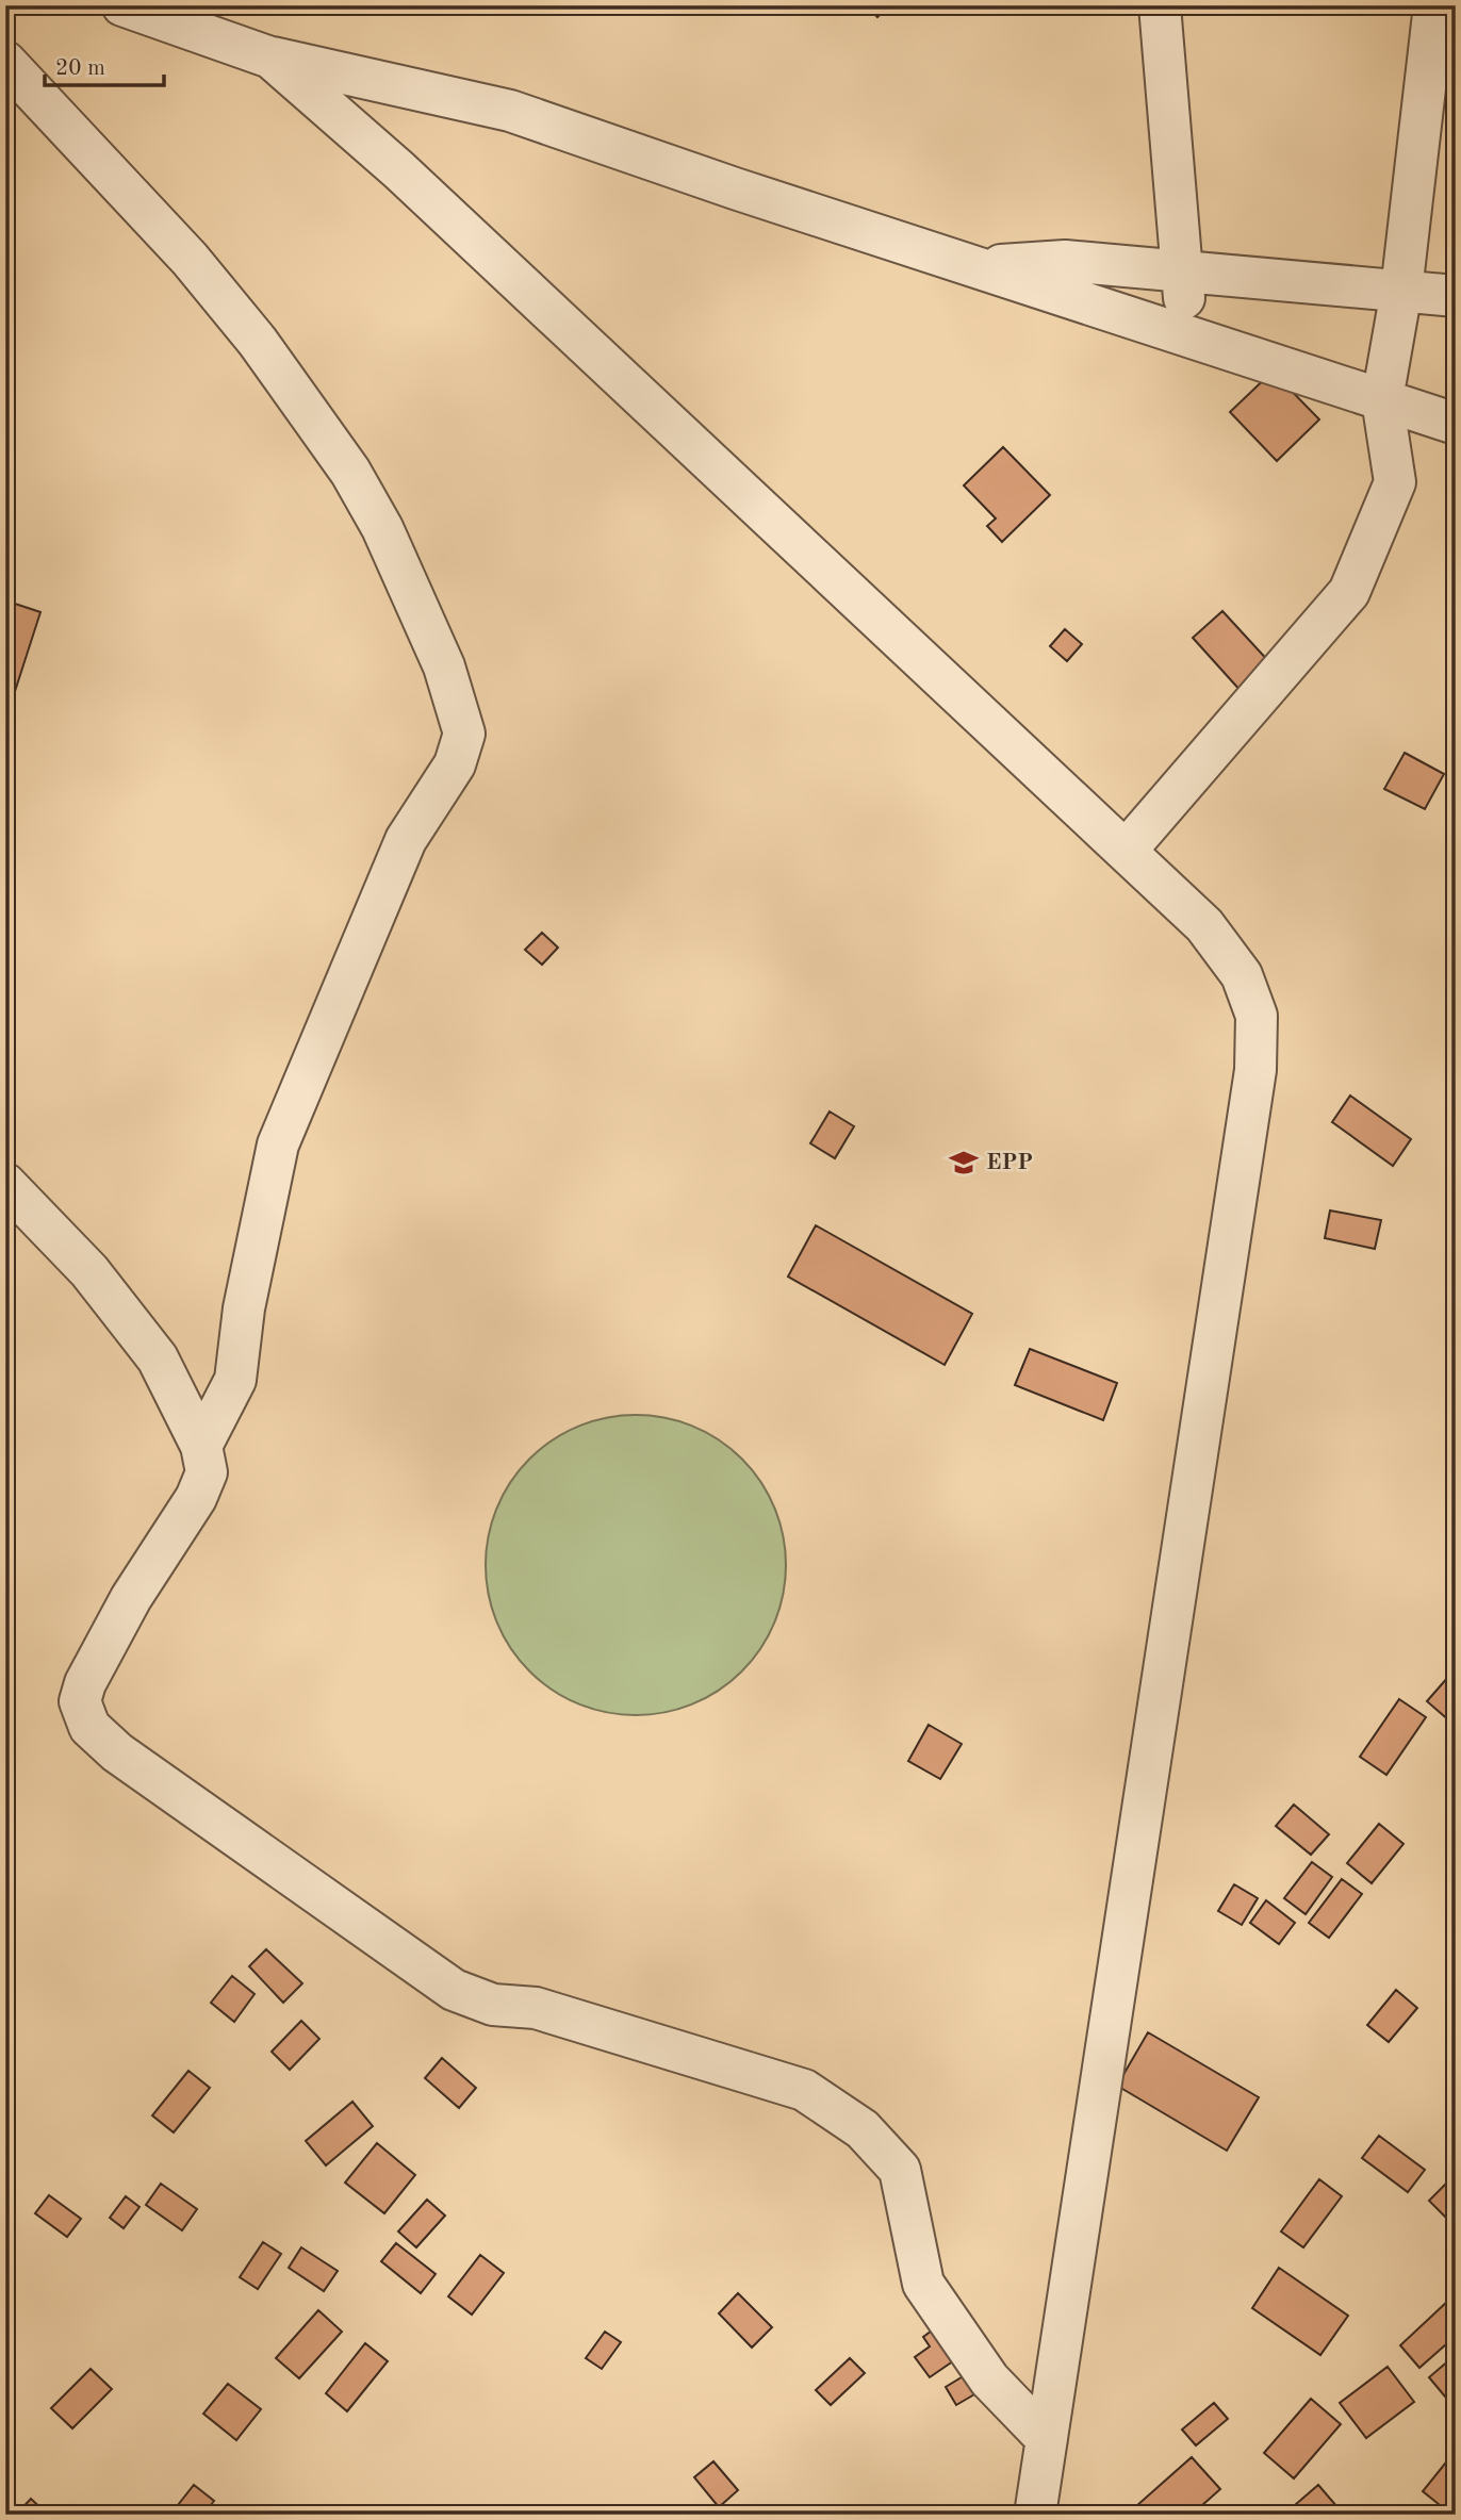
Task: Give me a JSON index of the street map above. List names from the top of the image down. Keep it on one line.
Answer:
{"places":{"school or university":["EPP"]},"scale_bar":"20 m"}
